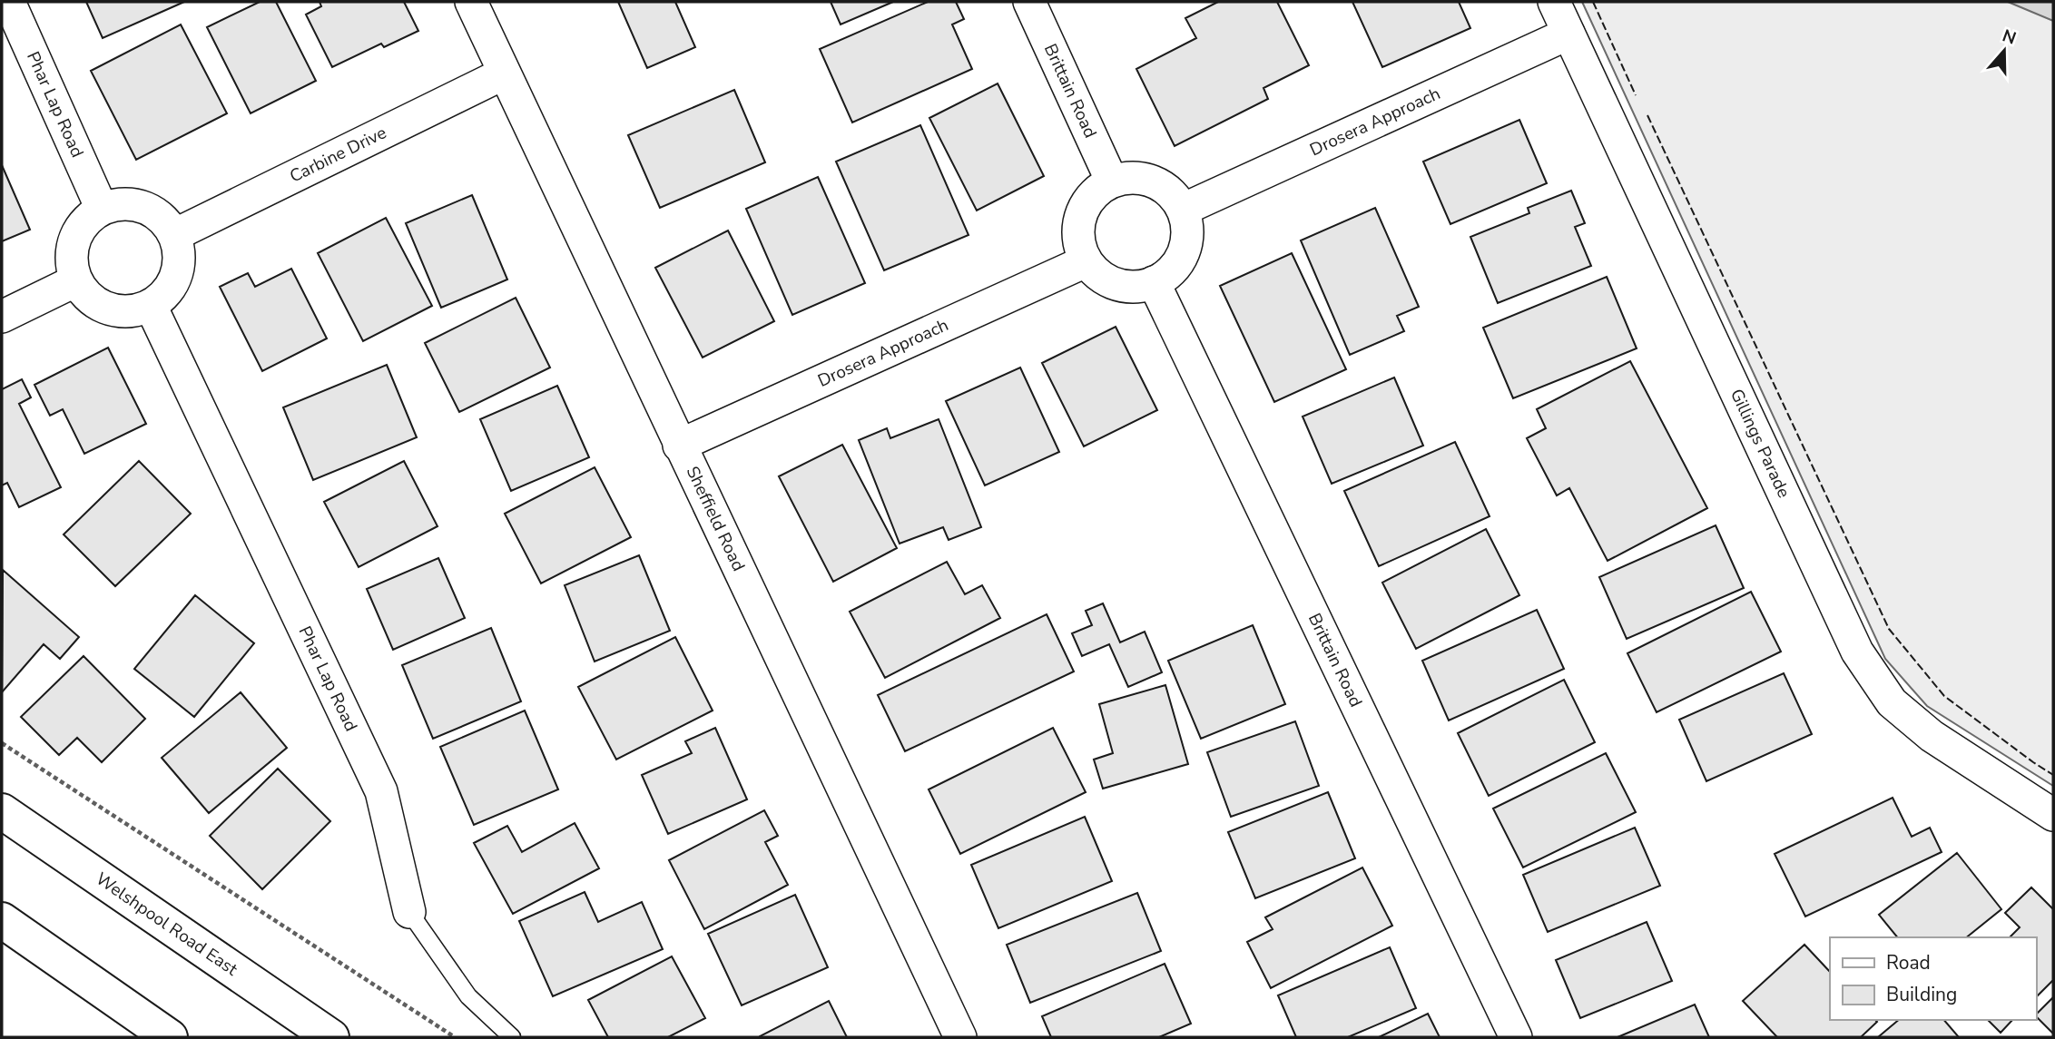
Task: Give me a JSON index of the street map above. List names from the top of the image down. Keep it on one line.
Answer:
{"streets":{"highway":["Welshpool Road East"],"street":["Brittain Road","Phar Lap Road","Drosera Approach","Carbine Drive","Gillings Parade","Sheffield Road"]},"crossings":[["Brittain Road","Drosera Approach"],["Phar Lap Road","Carbine Drive"],["Drosera Approach","Gillings Parade"],["Drosera Approach","Sheffield Road"],["Carbine Drive","Sheffield Road"]],"legend":["Road","Building"],"north":"top"}
